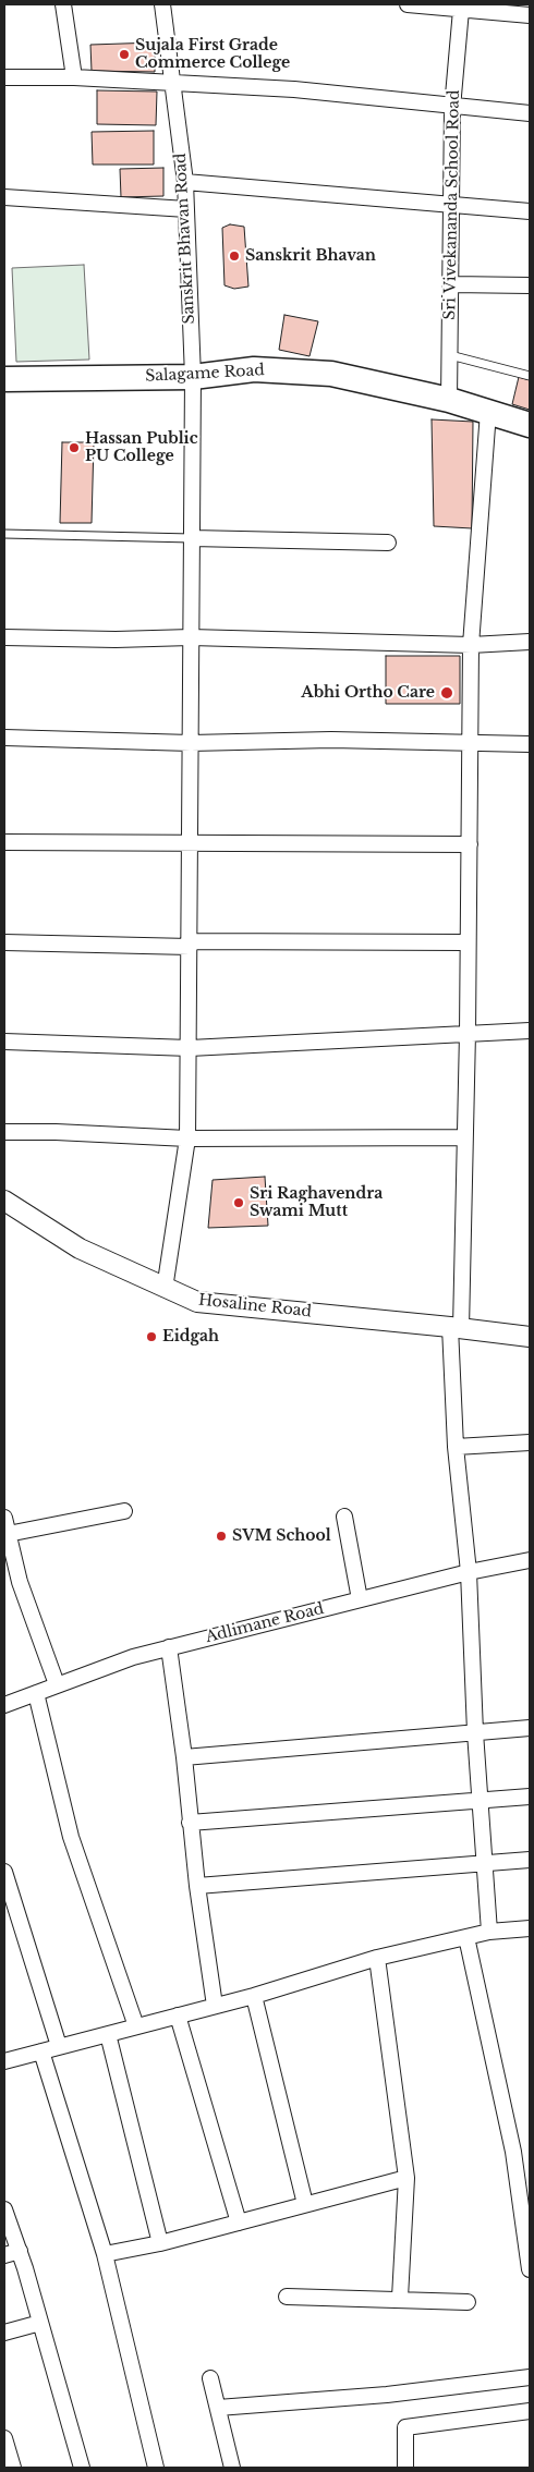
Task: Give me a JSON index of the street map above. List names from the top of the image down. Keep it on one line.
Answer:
{"streets":{"main road":["Salagame Road"],"street":["Sri Vivekananda School Road","Sanskrit Bhavan Road","Hosaline Road","Adlimane Road"]},"crossings":[["Sri Vivekananda School Road","Salagame Road"],["Sanskrit Bhavan Road","Salagame Road"],["Sanskrit Bhavan Road","Hosaline Road"]],"places":["Sujala First Grade Commerce College","Sanskrit Bhavan","Hassan Public PU College","Abhi Ortho Care","Sri Raghavendra Swami Mutt","Eidgah","SVM School"]}
